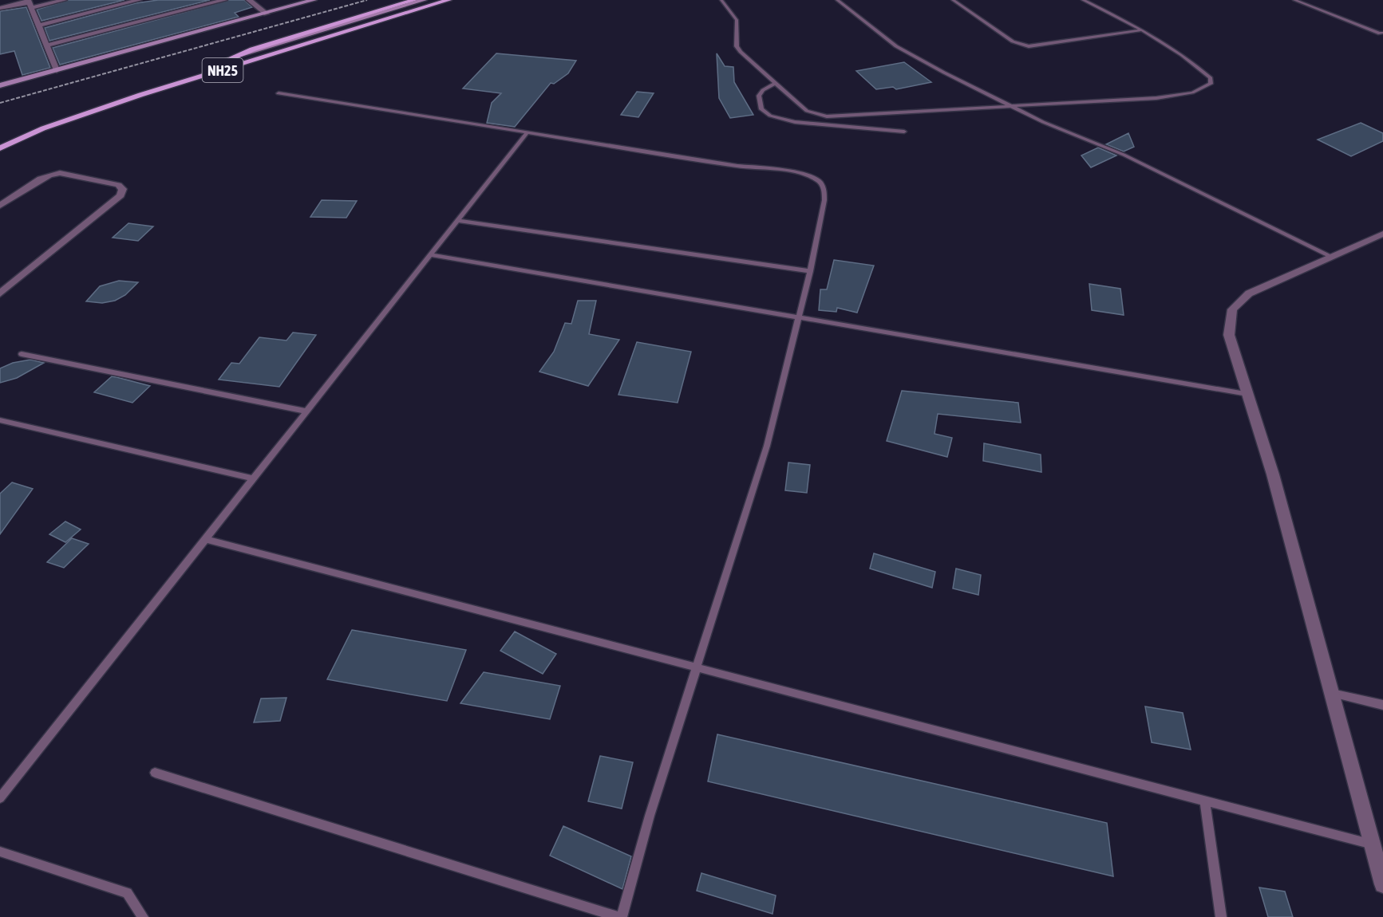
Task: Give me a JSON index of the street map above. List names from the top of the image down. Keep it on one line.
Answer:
{"streets":{"main road":["NH25"]}}
